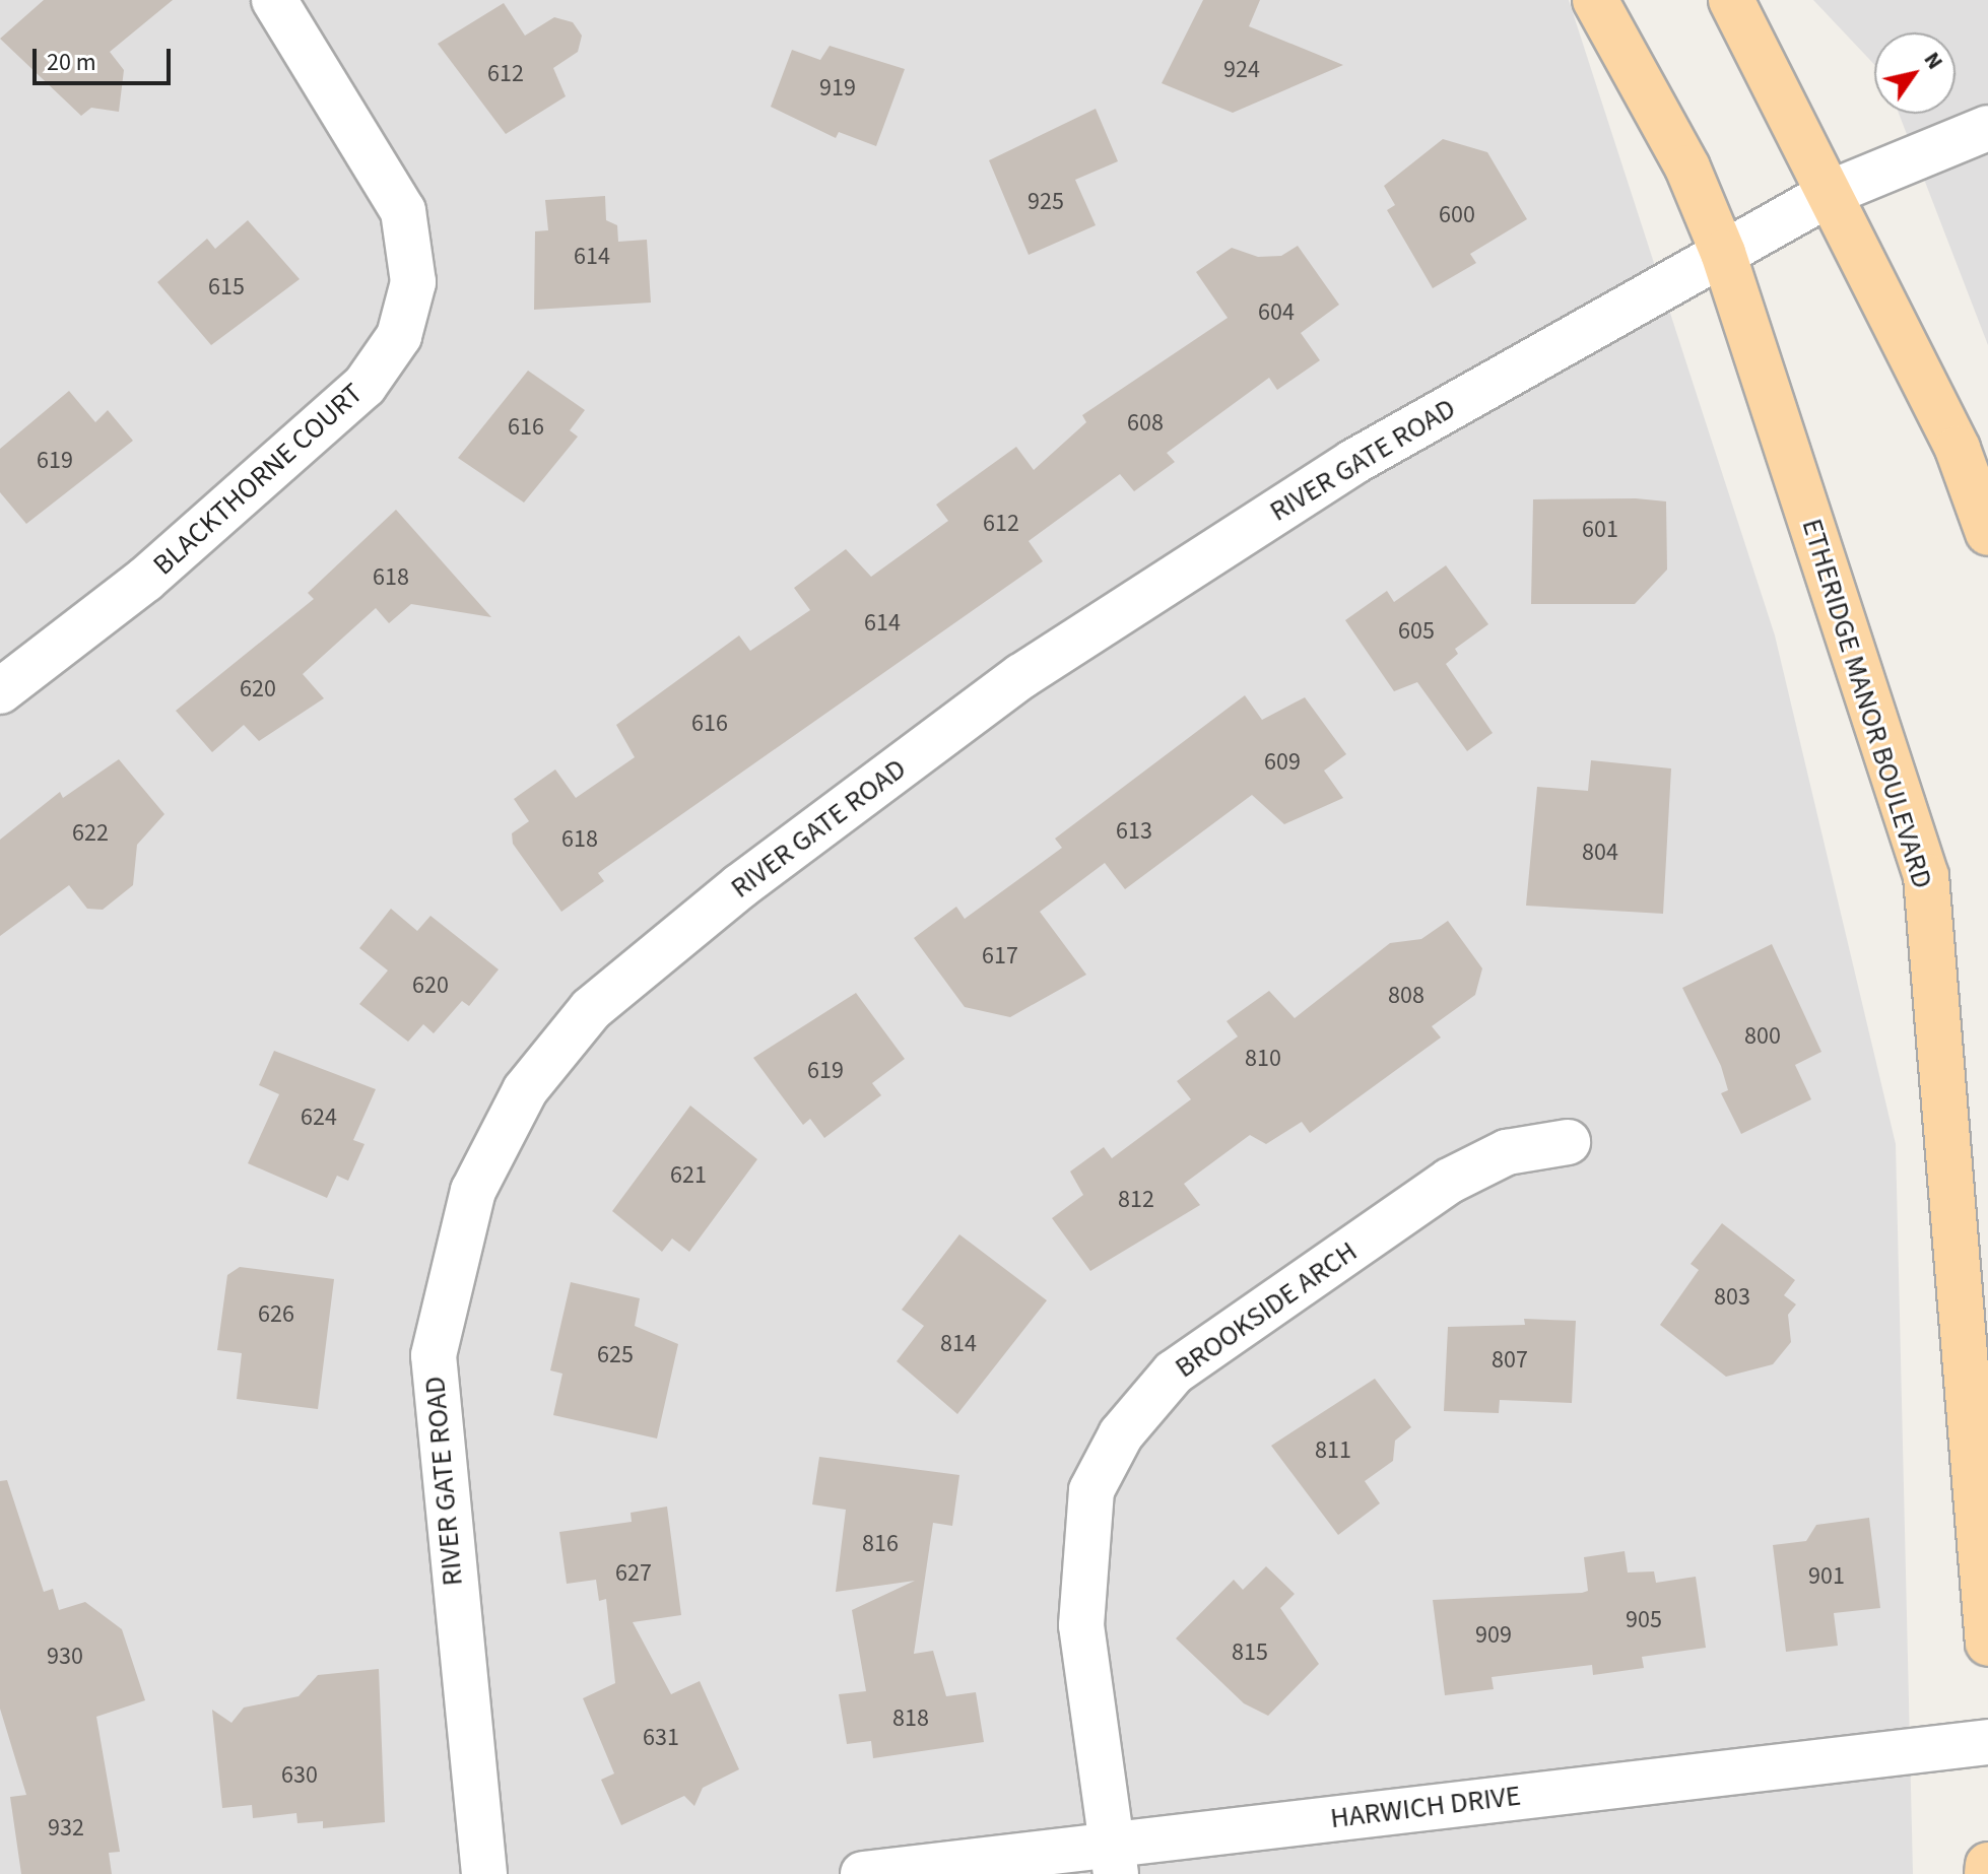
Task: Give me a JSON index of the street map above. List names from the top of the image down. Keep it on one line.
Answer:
{"streets":{"main road":["ETHERIDGE MANOR BOULEVARD"],"street":["RIVER GATE ROAD","BLACKTHORNE COURT","BROOKSIDE ARCH","HARWICH DRIVE"]},"crossings":[["RIVER GATE ROAD","ETHERIDGE MANOR BOULEVARD"],["BROOKSIDE ARCH","HARWICH DRIVE"]],"house_numbers":["924","612","919","925","600","614","615","604","608","616","619","612","601","618","614","605","620","616","609","613","622","618","804","617","620","808","800","810","619","624","621","812","803","626","814","625","807","811","816","627","901","905","909","815","930","818","631","630","932"],"scale_bar":"20 m","north":"top right"}
